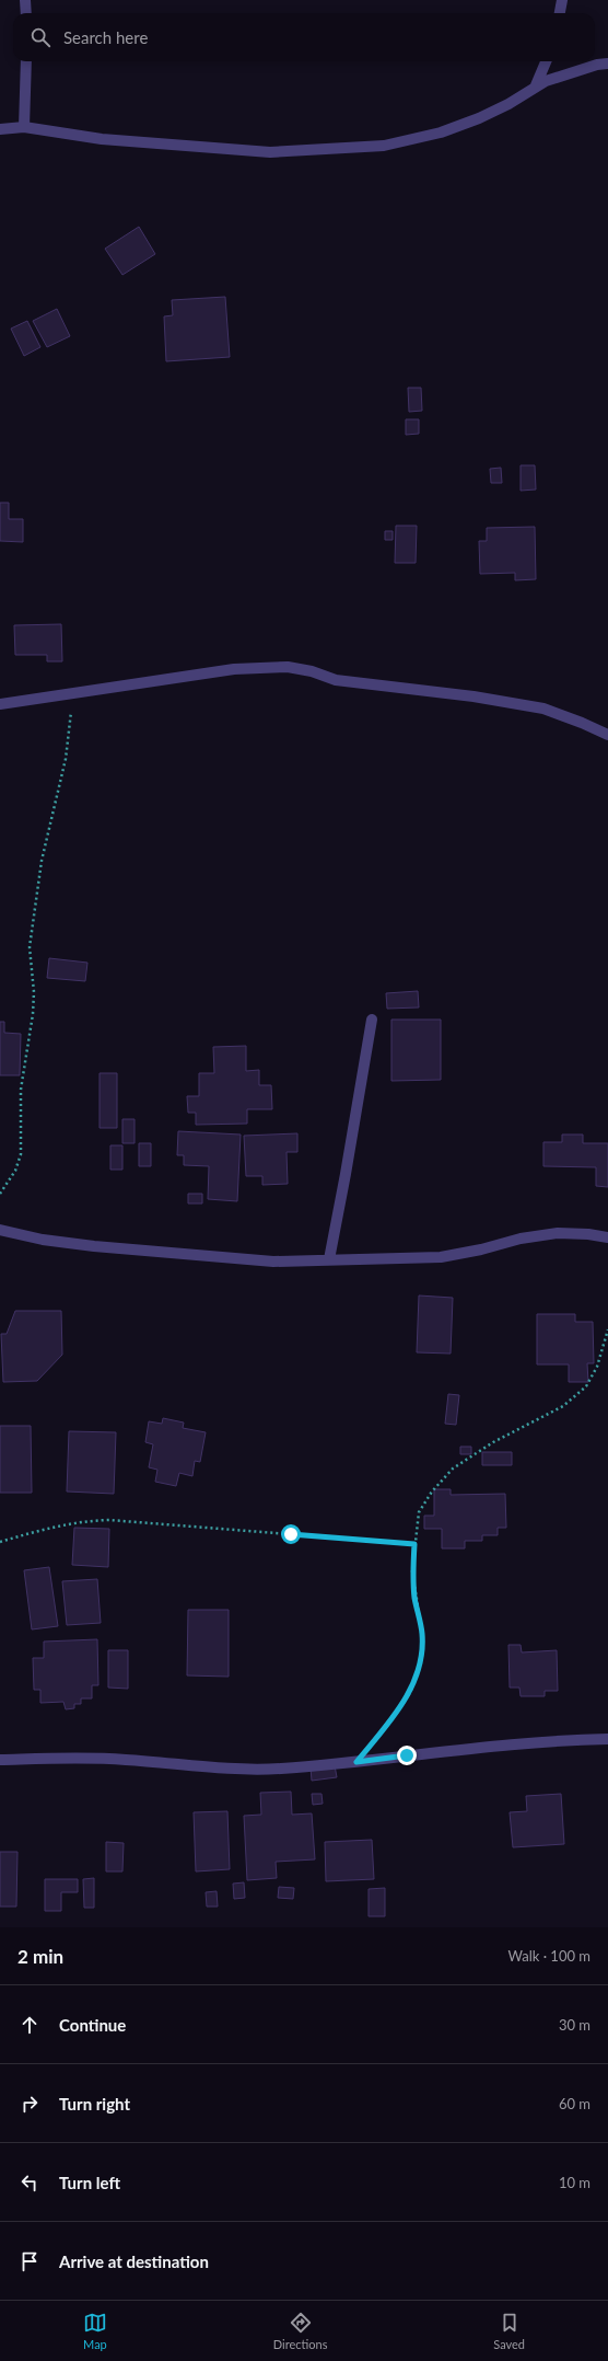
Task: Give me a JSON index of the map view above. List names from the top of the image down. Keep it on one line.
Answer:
{"page":{"search":"Search here","heading":["2 min","Walk · 100 m"],"list":[["Continue","30 m"],["Turn right","60 m"],["Turn left","10 m"],"Arrive at destination"],"nav":["Map","Directions","Saved"]}}
